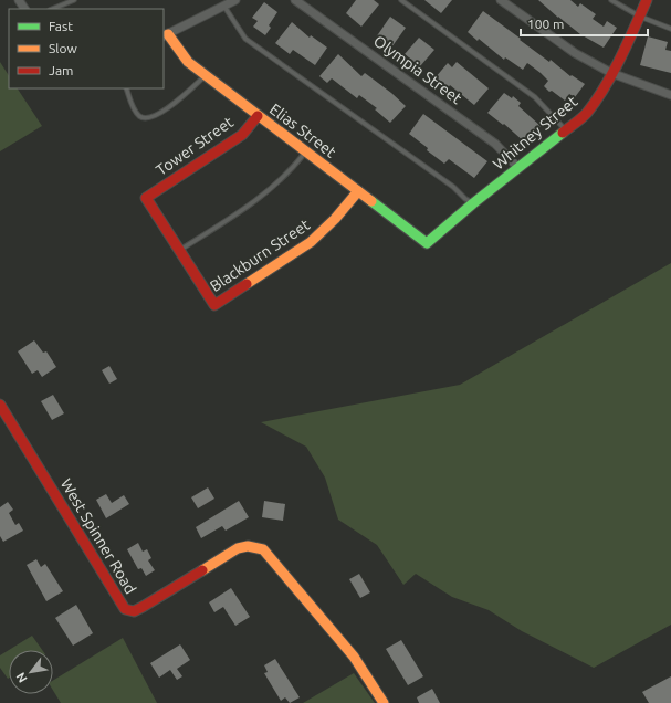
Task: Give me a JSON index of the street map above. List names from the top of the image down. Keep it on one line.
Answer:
{"streets":{"street":["Olympia Street","Elias Street","Whitney Street","Tower Street","Blackburn Street","West Spinner Road"]},"crossings":[["Olympia Street","Whitney Street"],["Elias Street","Whitney Street"],["Elias Street","Tower Street"],["Elias Street","Blackburn Street"],["Tower Street","Blackburn Street"]],"legend":["Fast","Slow","Jam"],"scale_bar":"100 m","north":"bottom left"}
